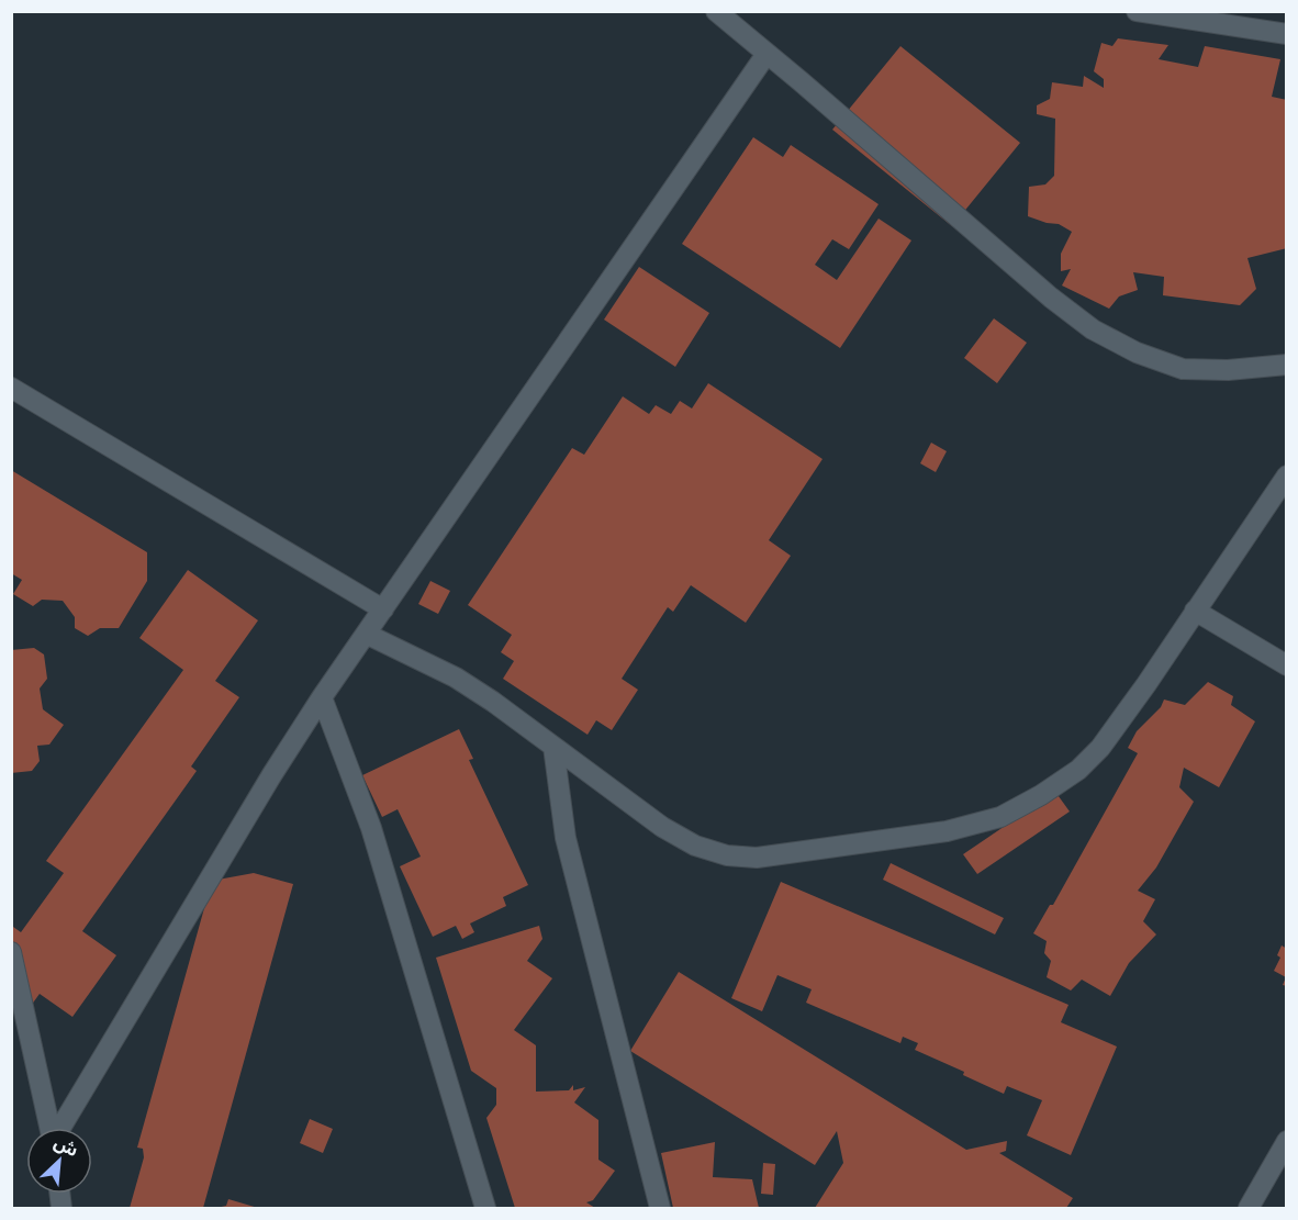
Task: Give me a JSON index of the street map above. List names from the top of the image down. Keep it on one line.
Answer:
{"north":"top right"}
